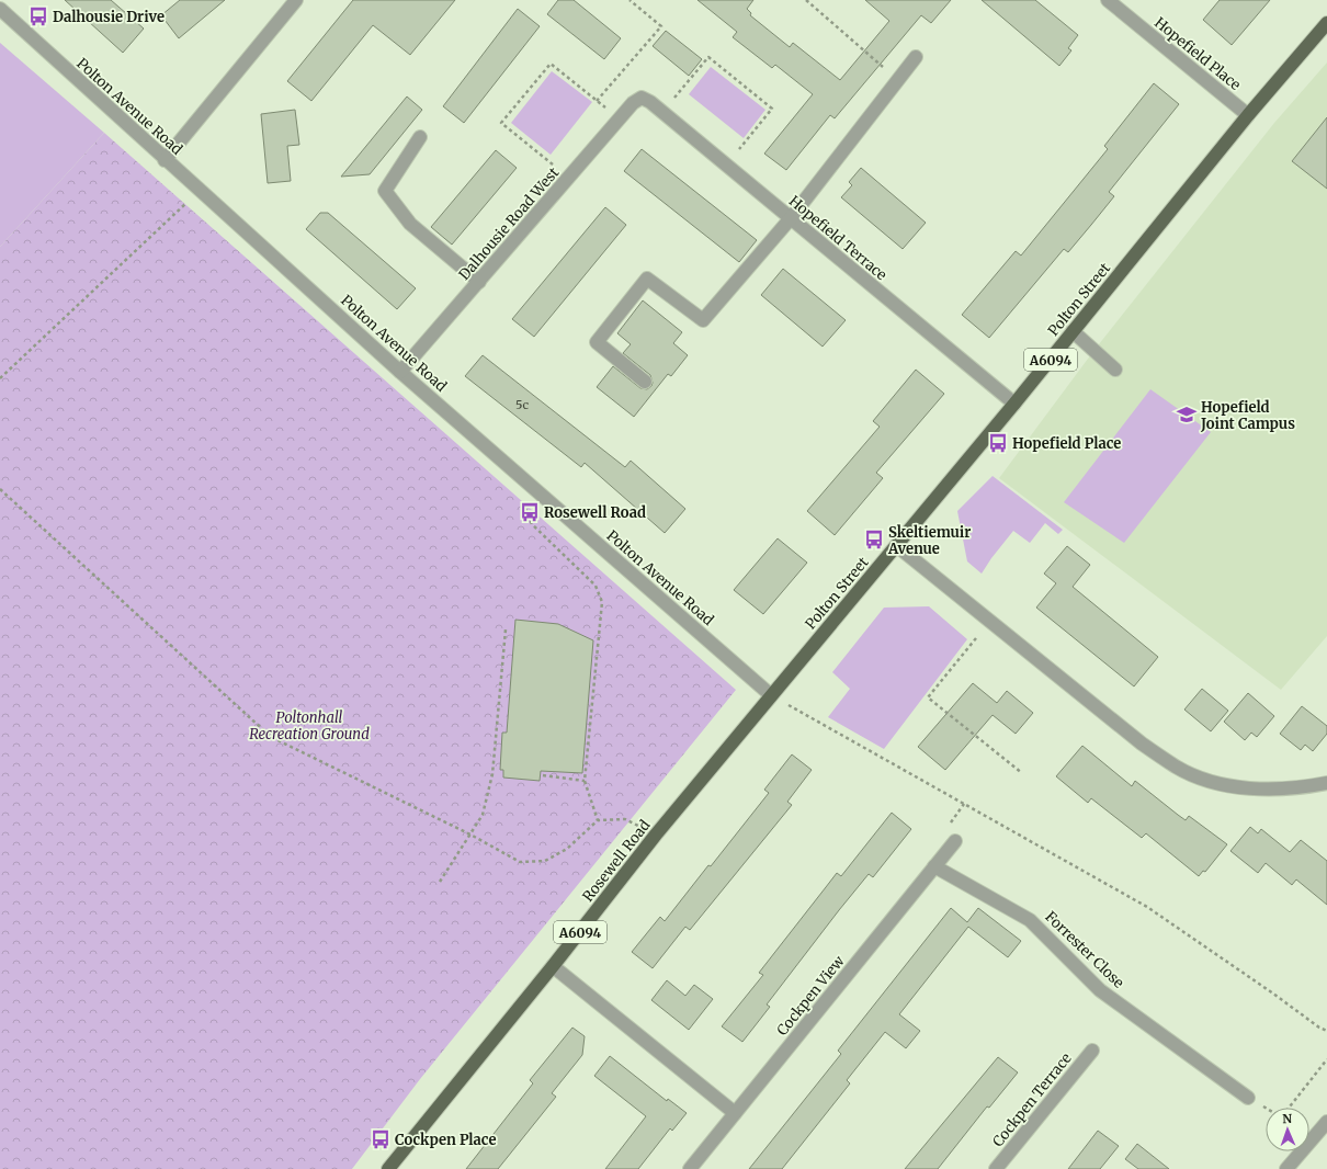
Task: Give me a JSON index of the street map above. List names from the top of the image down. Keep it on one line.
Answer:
{"streets":{"main road":["Polton Street","A6094","Rosewell Road"],"street":["Hopefield Place","Polton Avenue Road","Dalhousie Road West","Hopefield Terrace","Forrester Close","Cockpen View","Cockpen Terrace"]},"crossings":[["Hopefield Place","Polton Street"],["Polton Avenue Road","Dalhousie Road West"],["Polton Avenue Road","Polton Street"],["Polton Avenue Road","Rosewell Road"],["Dalhousie Road West","Hopefield Terrace"],["Hopefield Terrace","Polton Street"],["Polton Street","Rosewell Road"],["Forrester Close","Cockpen View"]],"parks":["Poltonhall Recreation Ground"],"places":{"bus stop":["Dalhousie Drive","Hopefield Place","Rosewell Road","Skeltiemuir Avenue","Cockpen Place"],"school or university":["Hopefield Joint Campus"]},"house_numbers":["5c"],"north":"top"}
